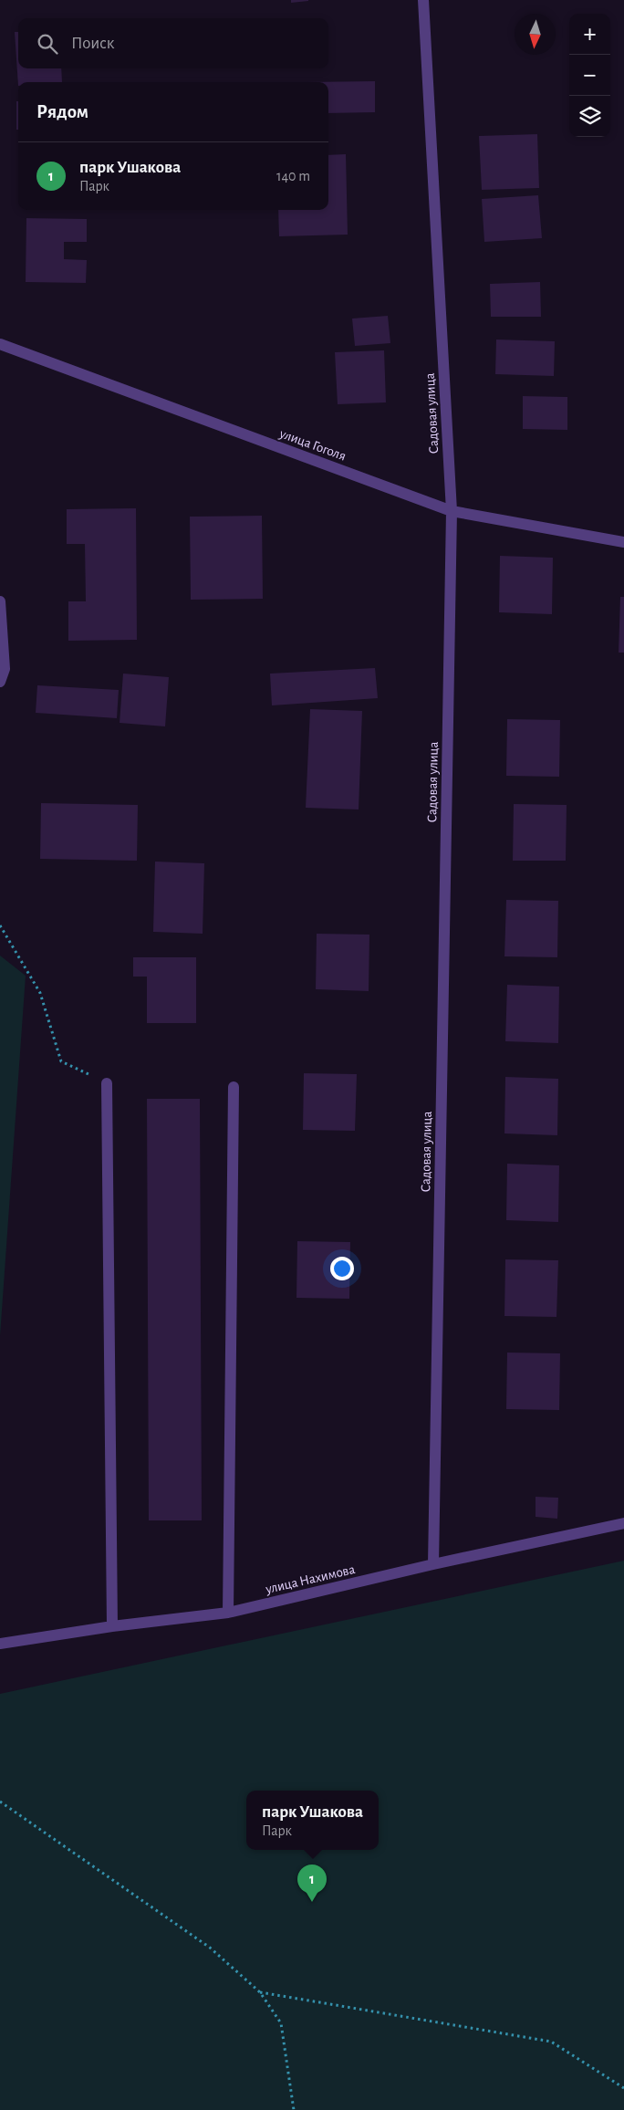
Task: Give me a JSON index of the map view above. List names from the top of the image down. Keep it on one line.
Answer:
{"streets":{"street":["Садовая улица","улица Гоголя","улица Нахимова"]},"crossings":[["Садовая улица","улица Гоголя"],["Садовая улица","улица Нахимова"]],"north":"bottom","page":{"map_buttons":["+","−"],"search":"Поиск","heading":"Рядом","list":[{"mark":"1","name":"парк Ушакова","note":"Парк","value":"140 m"}],"popup":["парк Ушакова","Парк"],"pins":"1"}}
